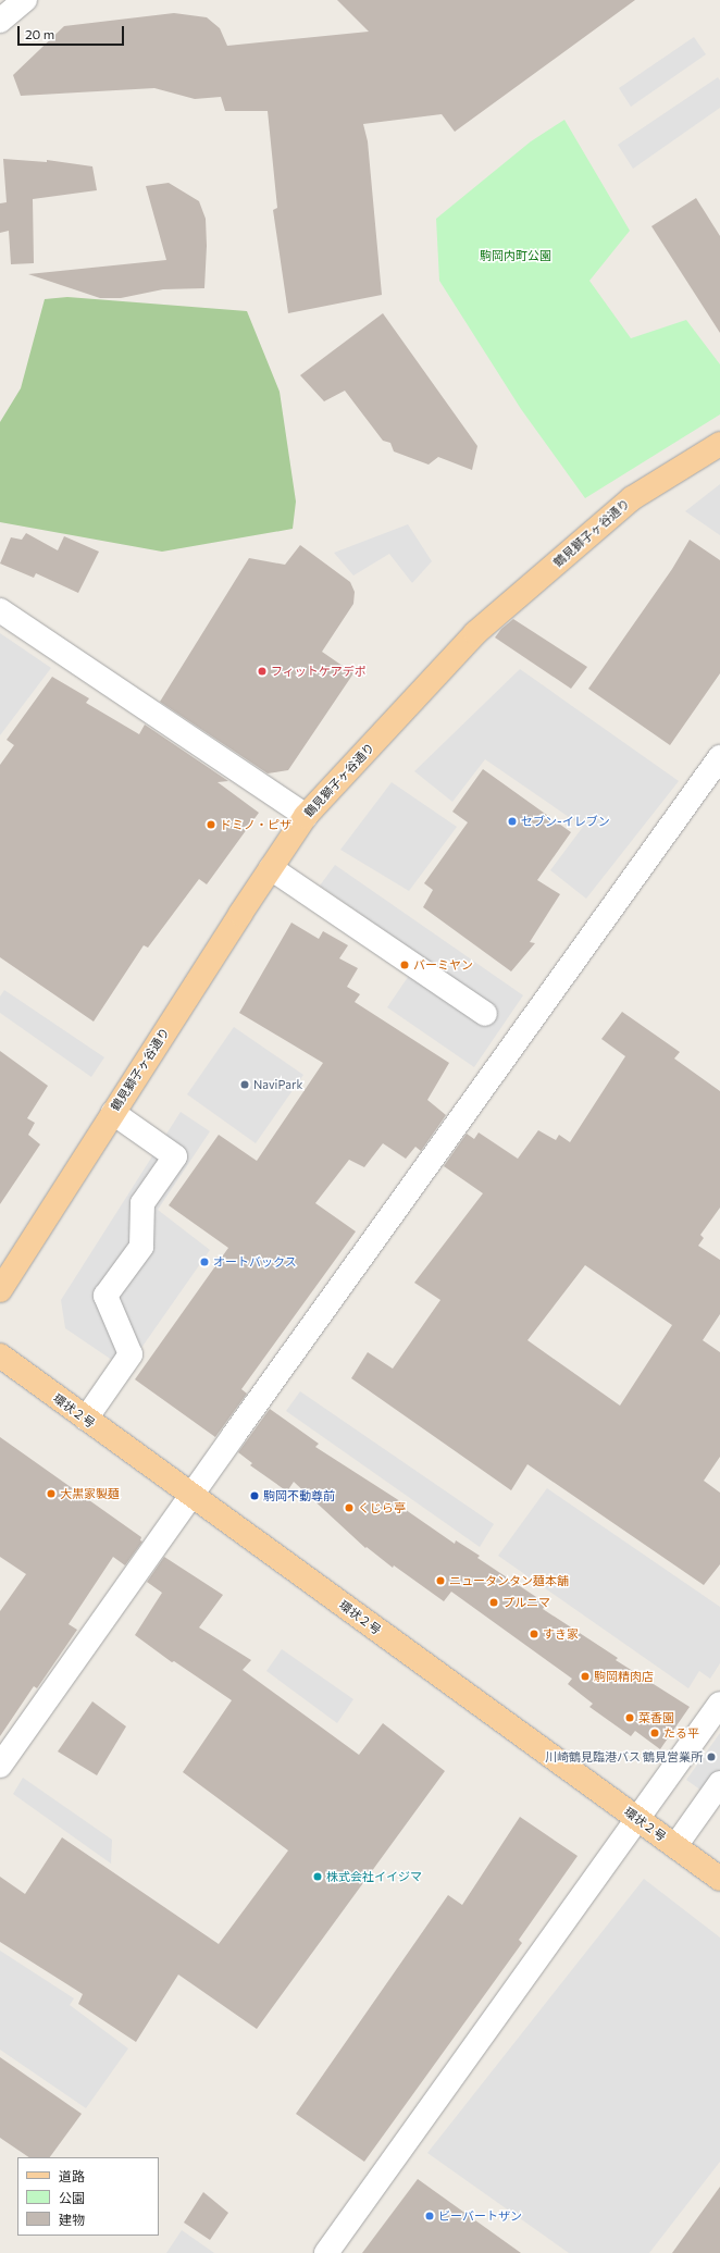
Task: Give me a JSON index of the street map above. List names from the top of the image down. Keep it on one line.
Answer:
{"streets":{"main road":["鶴見獅子ヶ谷通り","環状２号"]},"parks":["駒岡内町公園"],"places":["フィットケアデポ","セブン-イレブン","ドミノ・ピザ","バーミヤン","NaviPark","オートバックス","大黒家製麺","駒岡不動尊前","くじら亭","ニュータンタン麺本舗","プルニマ","すき家","駒岡精肉店","菜香園","たる平","川崎鶴見臨港バス 鶴見営業所","株式会社イイジマ","ビーバートザン"],"legend":["道路","公園","建物"],"scale_bar":"20 m"}
